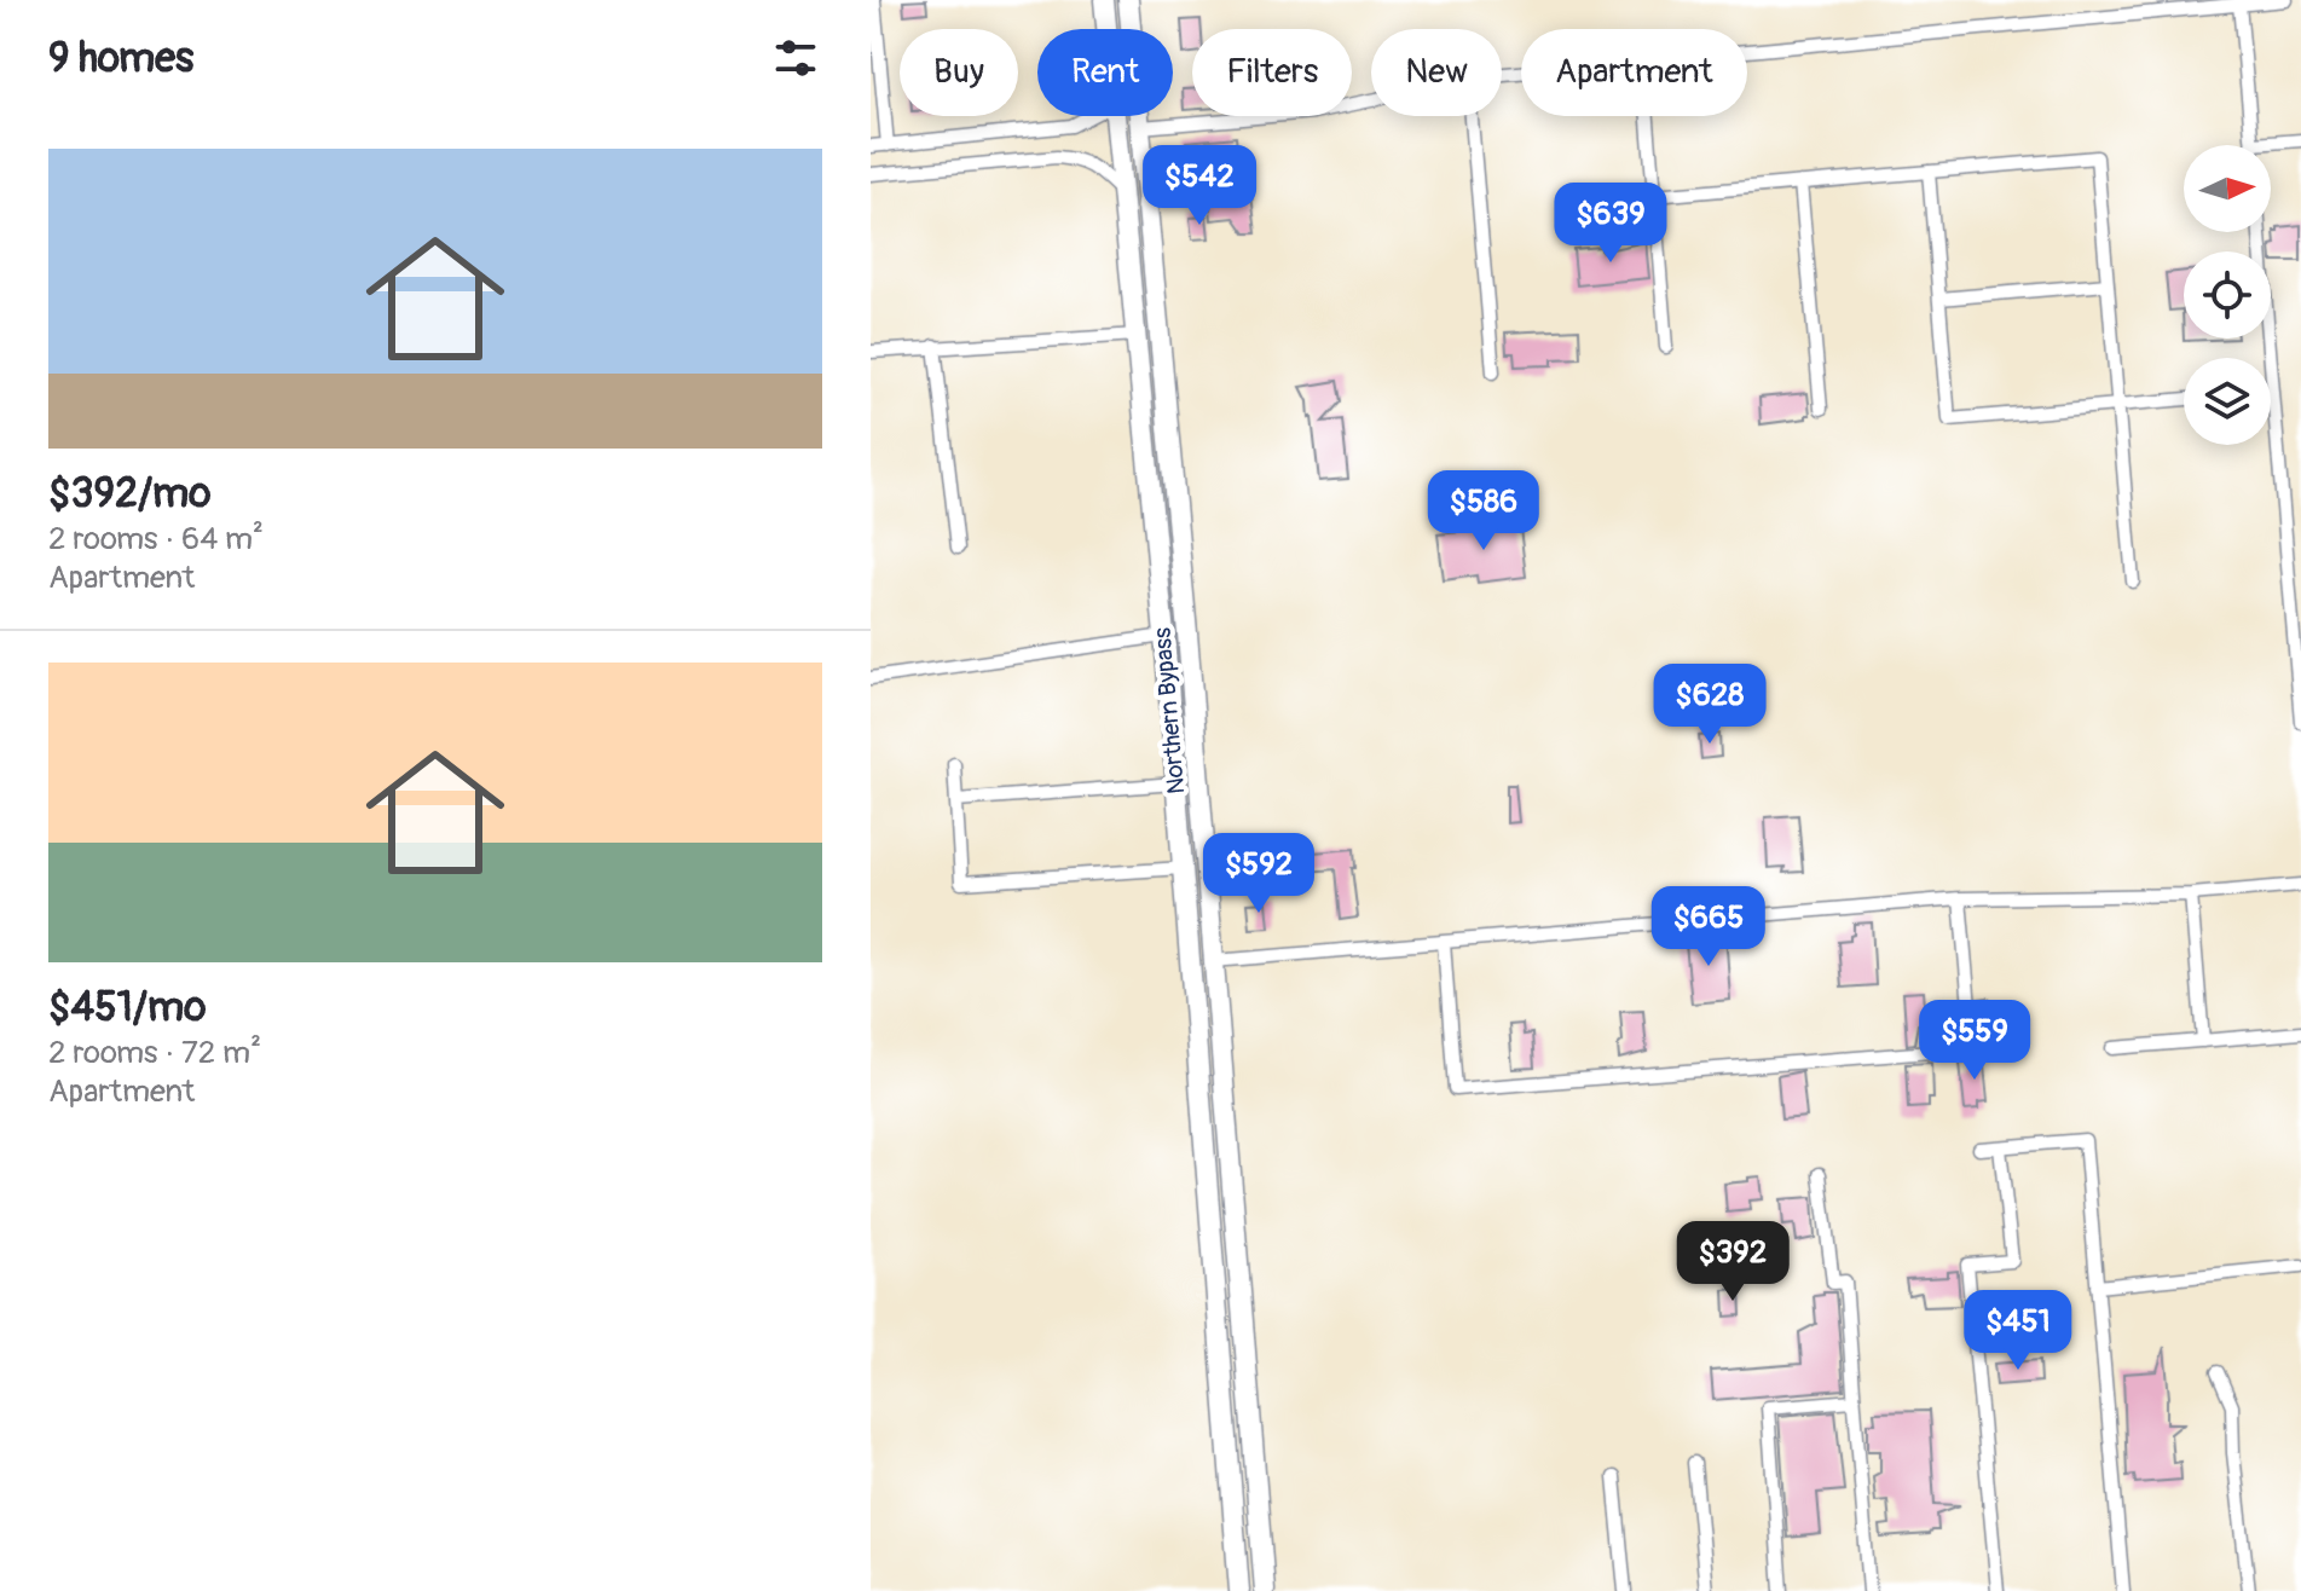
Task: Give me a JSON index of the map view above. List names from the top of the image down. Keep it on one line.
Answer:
{"streets":{"main road":["Northern Bypass"]},"north":"right","page":{"heading":"9 homes","chip":["Buy","Rent","Filters","New","Apartment"],"list":[{"name":"$392/mo","note":"2 rooms · 64 m² · Apartment"},{"name":"$451/mo","note":"2 rooms · 72 m² · Apartment"}],"price":["$542","$639","$586","$628","$592","$665","$559","$392","$451"]}}
